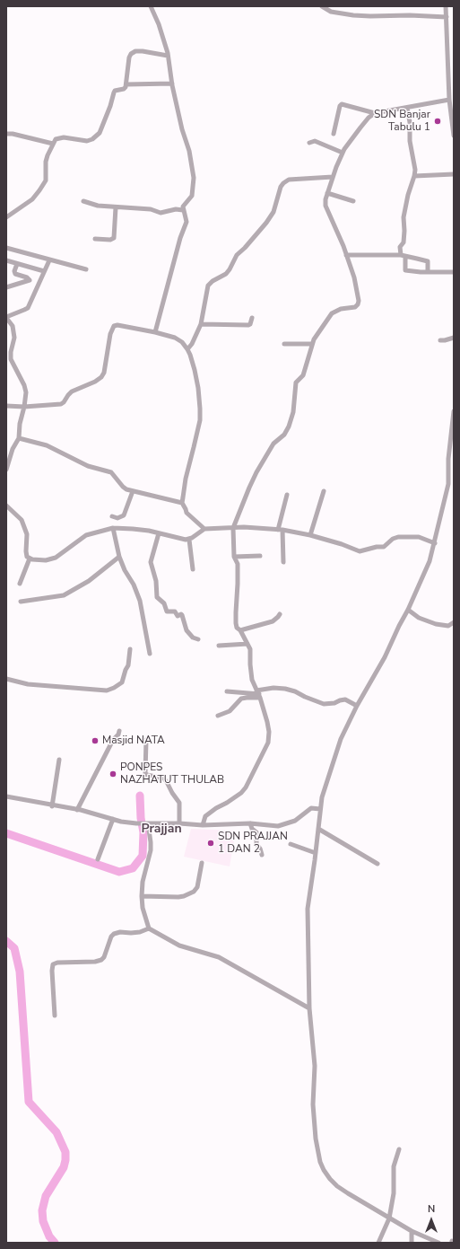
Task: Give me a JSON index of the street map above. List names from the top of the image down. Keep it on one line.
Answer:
{"districts":["Prajjan"],"places":["SDN Banjar Tabulu 1","Masjid NATA","PONPES NAZHATUT THULAB","SDN PRAJJAN 1 DAN 2"],"north":"top"}
